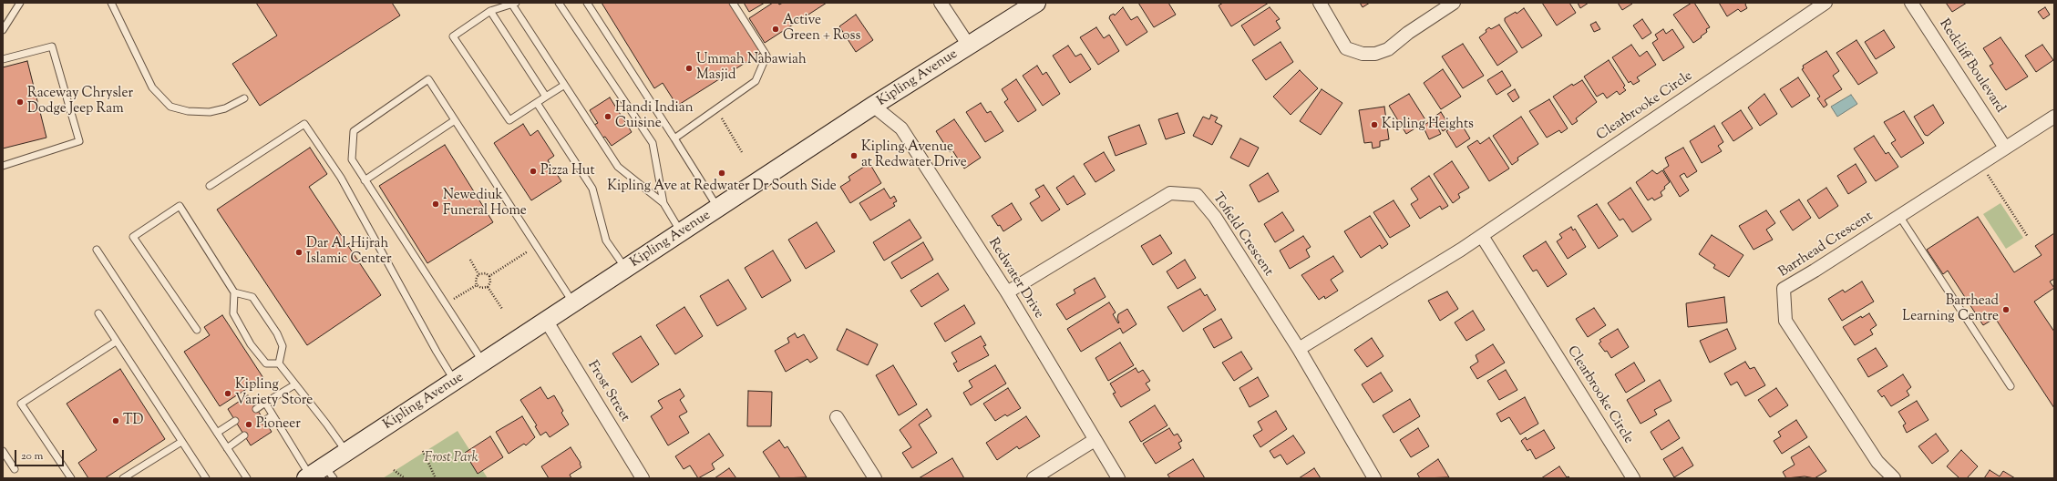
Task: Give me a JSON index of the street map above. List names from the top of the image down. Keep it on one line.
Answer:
{"streets":{"main road":["Kipling Avenue"],"street":["Redcliff Boulevard","Clearbrooke Circle","Tofield Crescent","Barrhead Crescent","Redwater Drive","Frost Street"]},"crossings":[["Redcliff Boulevard","Barrhead Crescent"],["Kipling Avenue","Redwater Drive"],["Kipling Avenue","Frost Street"],["Clearbrooke Circle","Tofield Crescent"],["Tofield Crescent","Redwater Drive"]],"parks":["Frost Park"],"places":["Active Green + Ross","Ummah Nabawiah Masjid","Raceway Chrysler Dodge Jeep Ram","Handi Indian Cuisine","Kipling Heights","Kipling Avenue at Redwater Drive","Pizza Hut","Kipling Ave at Redwater Dr South Side","Newediuk Funeral Home","Dar Al-Hijrah Islamic Center","Barrhead Learning Centre","Kipling Variety Store","TD","Pioneer"],"scale_bar":"20 m"}
